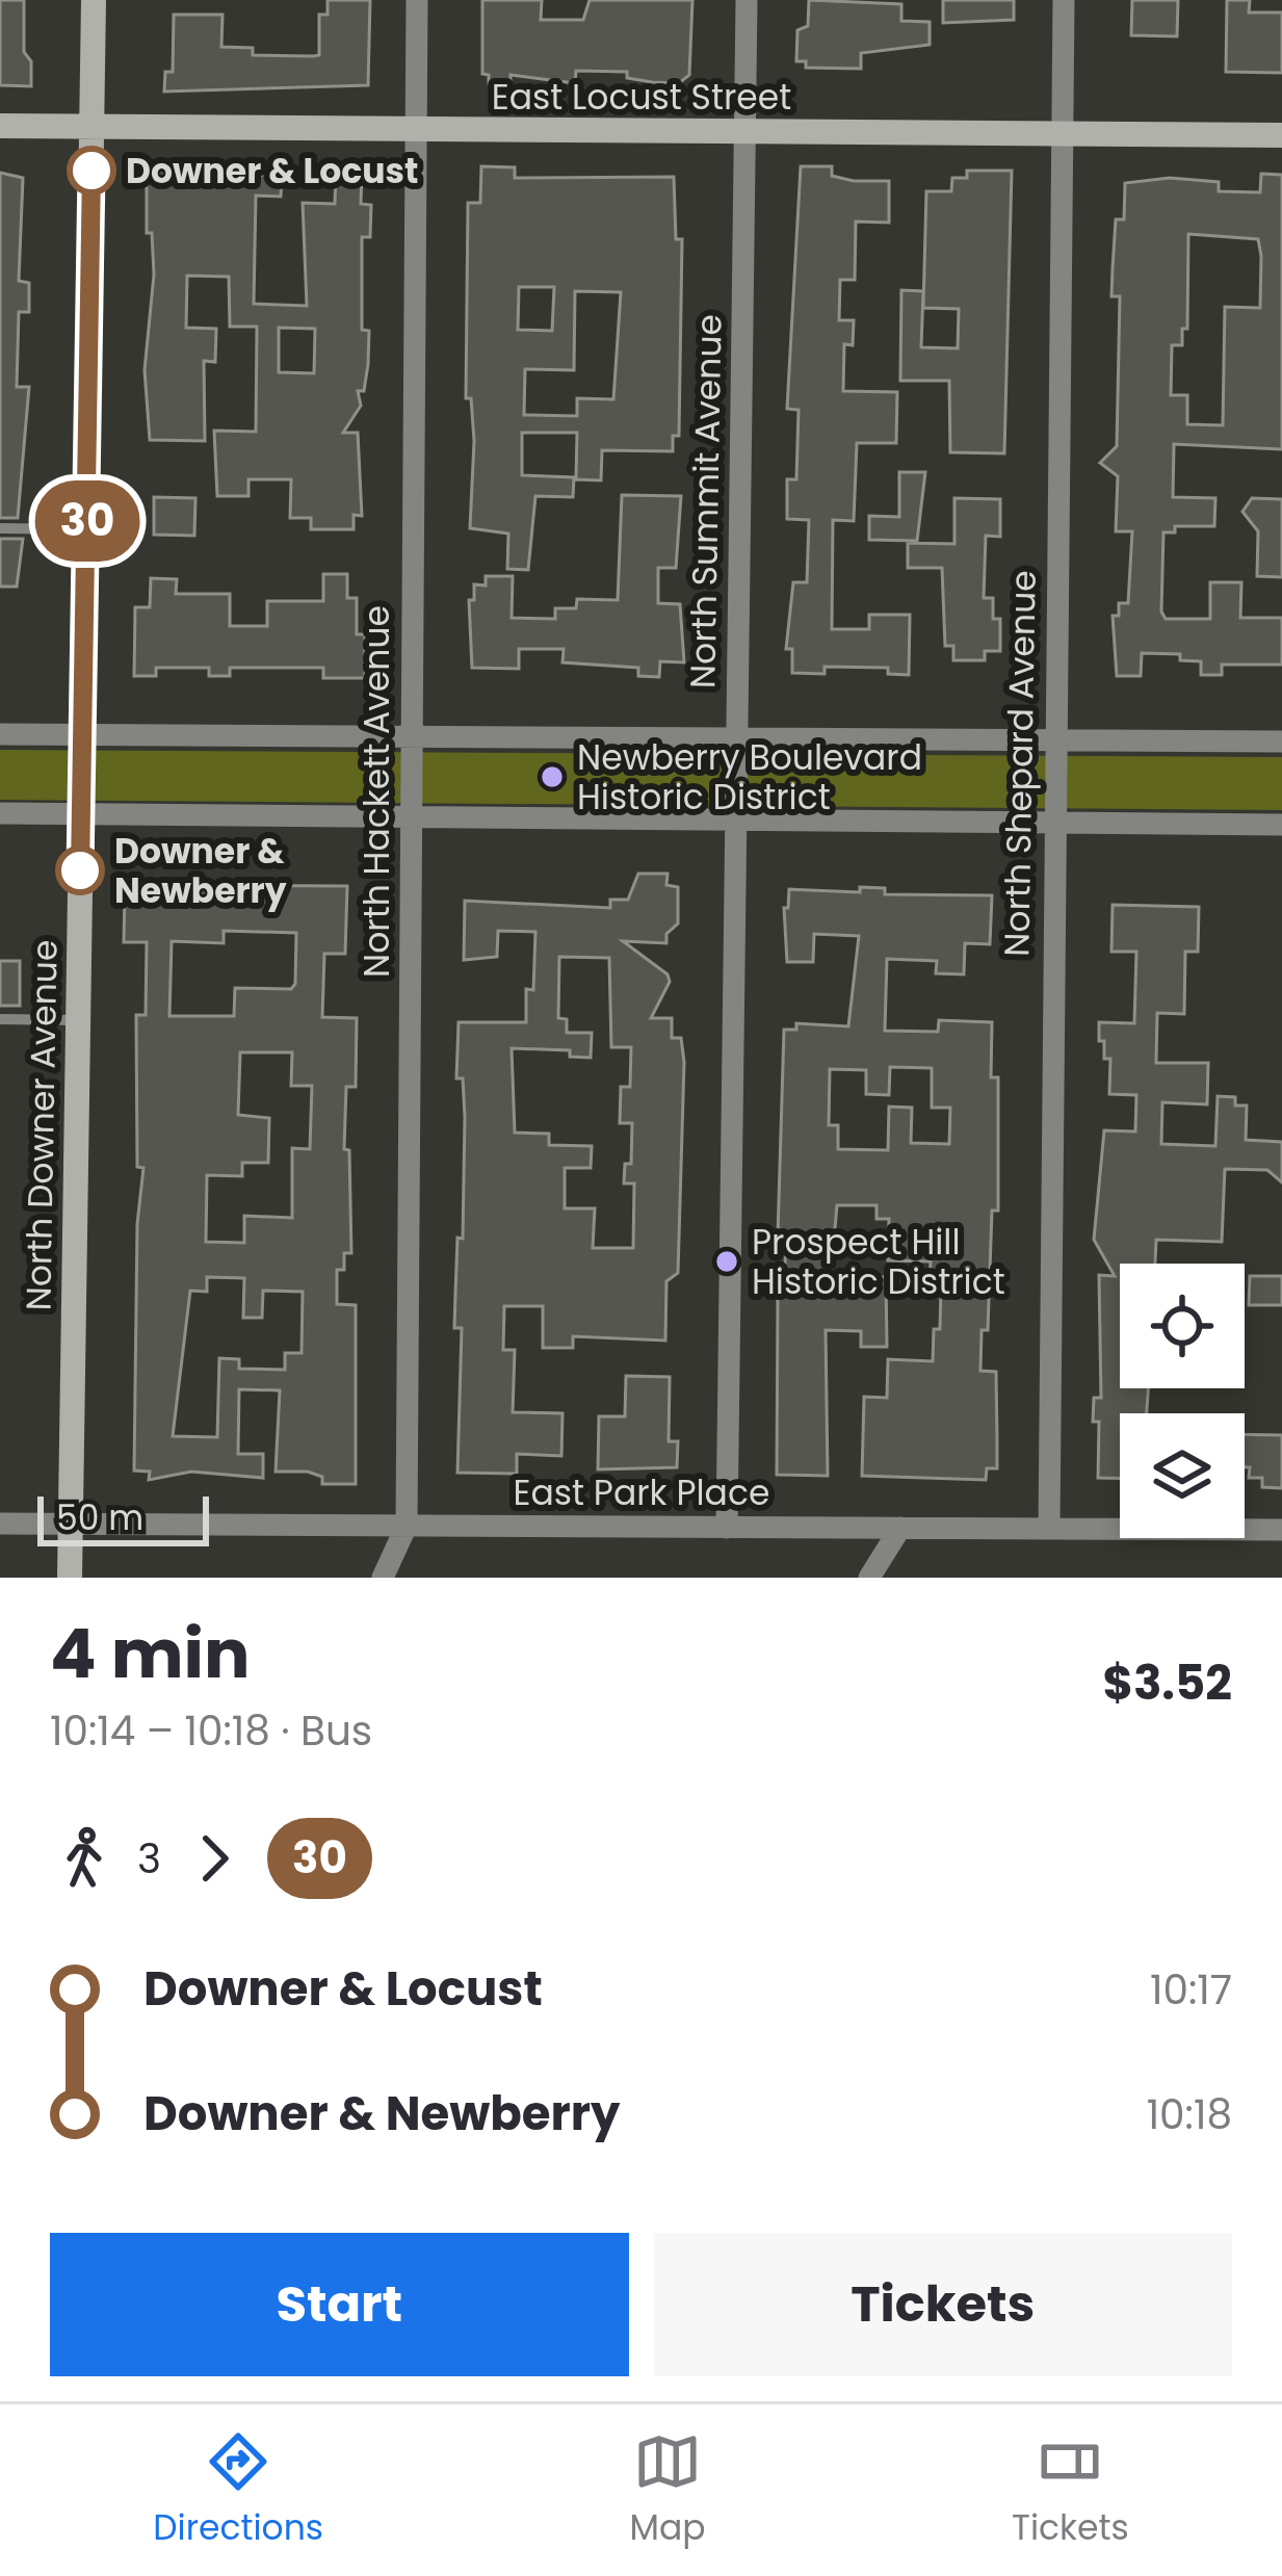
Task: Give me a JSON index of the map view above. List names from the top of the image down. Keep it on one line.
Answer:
{"streets":{"street":["East Locust Street","North Summit Avenue","North Shepard Avenue","North Hackett Avenue","North Downer Avenue","East Park Place"]},"crossings":[["East Locust Street","North Summit Avenue"],["East Locust Street","North Shepard Avenue"],["East Locust Street","North Hackett Avenue"],["East Locust Street","North Downer Avenue"],["North Summit Avenue","East Park Place"],["North Shepard Avenue","East Park Place"],["North Hackett Avenue","East Park Place"],["North Downer Avenue","East Park Place"]],"places":["Downer & Locust","Newberry Boulevard Historic District","Downer & Newberry","Prospect Hill Historic District"],"lines":["bus line 30"],"scale_bar":"50 m","page":{"on_map":"30","scale":"50 m","heading":["4 min","10:14 – 10:18 · Bus","$3.52"],"legs":["3","30"],"list":[{"name":"Downer & Locust","value":"10:17"},{"name":"Downer & Newberry","value":"10:18"}],"buttons":["Start","Tickets"],"tabs":["Directions","Map","Tickets"]}}
